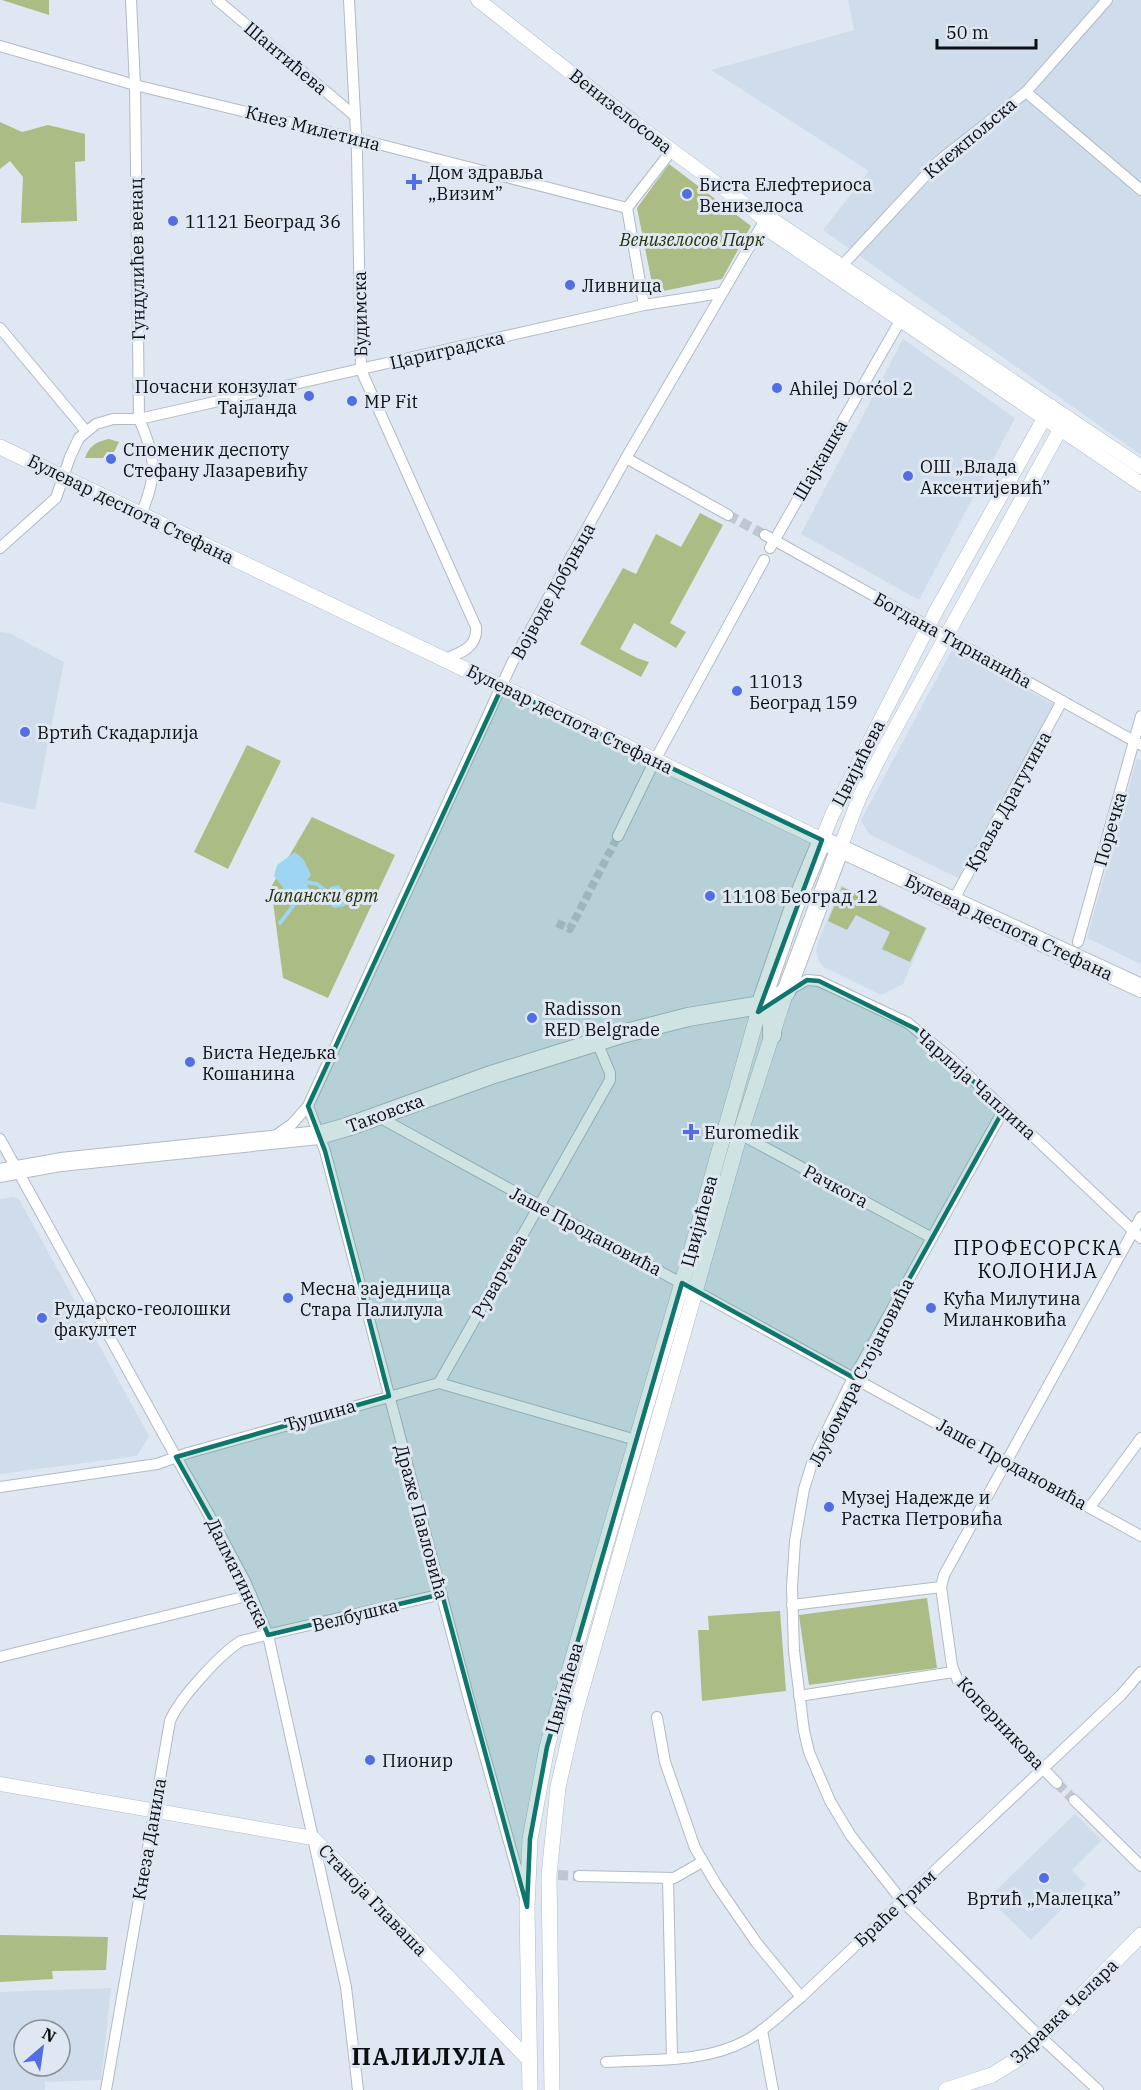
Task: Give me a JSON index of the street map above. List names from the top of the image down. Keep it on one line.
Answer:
{"streets":{"main road":["Булевар деспота Стефана","Цвијићева","Таковска","Здравка Челара"],"street":["Шантићева","Венизелосова","Кнез Милетина","Кнежпољска","Гундулићев венац","Будимска","Цариградска","Шајкашка","Војводе Добрњца","Богдана Тирнанића","Краља Драгутина","Поречка","Чарлија Чаплина","Рачкога","Јаше Продановића","Руварчева","Љубомира Стојановића","Ђушина","Драже Павловића","Далматинска","Велбушка","Коперникова","Кнеза Данила","Станоја Главаша","Браће Грим"]},"crossings":[["Шантићева","Будимска"],["Венизелосова","Кнежпољска"],["Венизелосова","Шајкашка"],["Венизелосова","Војводе Добрњца"],["Венизелосова","Цвијићева"],["Кнез Милетина","Гундулићев венац"],["Кнез Милетина","Будимска"],["Гундулићев венац","Цариградска"],["Гундулићев венац","Булевар деспота Стефана"],["Будимска","Цариградска"],["Будимска","Булевар деспота Стефана"],["Цариградска","Војводе Добрњца"],["Шајкашка","Богдана Тирнанића"],["Булевар деспота Стефана","Војводе Добрњца"],["Булевар деспота Стефана","Цвијићева"],["Булевар деспота Стефана","Краља Драгутина"],["Војводе Добрњца","Таковска"],["Богдана Тирнанића","Цвијићева"],["Богдана Тирнанића","Краља Драгутина"],["Богдана Тирнанића","Поречка"],["Цвијићева","Чарлија Чаплина"],["Цвијићева","Таковска"],["Цвијићева","Рачкога"],["Цвијићева","Јаше Продановића"],["Цвијићева","Драже Павловића"],["Цвијићева","Станоја Главаша"],["Чарлија Чаплина","Таковска"],["Чарлија Чаплина","Љубомира Стојановића"],["Таковска","Јаше Продановића"],["Таковска","Руварчева"],["Таковска","Драже Павловића"],["Таковска","Далматинска"],["Рачкога","Љубомира Стојановића"],["Јаше Продановића","Руварчева"],["Јаше Продановића","Љубомира Стојановића"],["Руварчева","Ђушина"],["Љубомира Стојановића","Коперникова"],["Љубомира Стојановића","Браће Грим"],["Љубомира Стојановића","Здравка Челара"],["Ђушина","Драже Павловића"],["Ђушина","Далматинска"],["Драже Павловића","Велбушка"],["Далматинска","Велбушка"],["Далматинска","Кнеза Данила"],["Далматинска","Станоја Главаша"],["Велбушка","Кнеза Данила"],["Коперникова","Браће Грим"],["Кнеза Данила","Станоја Главаша"]],"districts":["ПРОФЕСОРСКА КОЛОНИЈА","ПАЛИЛУЛА"],"parks":["Венизелосов Парк","Јапански врт"],"places":{"health":["Дом здравља „Визим”","Euromedik"],"other":["Биста Елефтериоса Венизелоса","11121 Београд 36","Ливница","Ahilej Dorćol 2","Почасни конзулат Тајланда","MP Fit","Споменик деспоту Стефану Лазаревићу","ОШ „Влада Аксентијевић”","11013 Београд 159","Вртић Скадарлија","11108 Београд 12","Radisson RED Belgrade","Биста Недељка Кошанина","Месна заједница Стара Палилула","Кућа Милутина Миланковића","Рударско-геолошки факултет","Музеј Надежде и Растка Петровића","Пионир","Вртић „Малецка”"]},"scale_bar":"50 m","north":"top right"}
